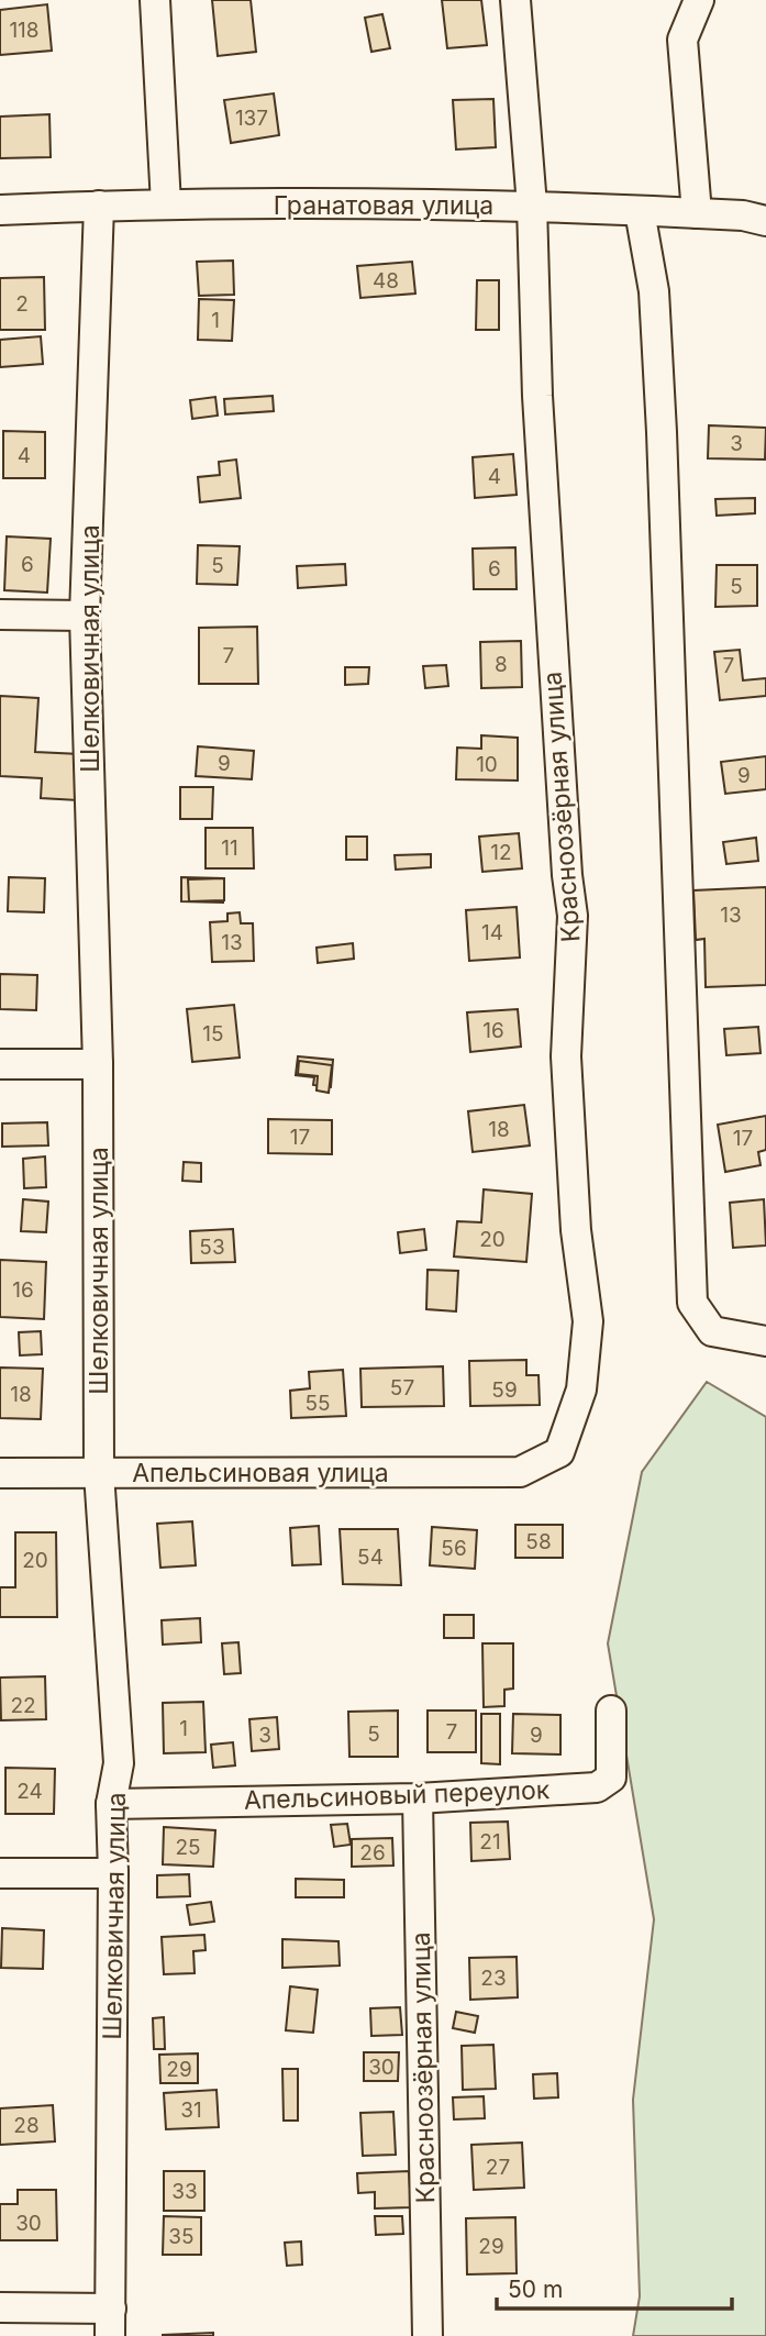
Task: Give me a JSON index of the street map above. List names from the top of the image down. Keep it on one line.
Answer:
{"streets":{"street":["Гранатовая улица","Шелковичная улица","Красноозёрная улица","Апельсиновая улица","Апельсиновый переулок"]},"crossings":[["Гранатовая улица","Шелковичная улица"],["Гранатовая улица","Красноозёрная улица"],["Шелковичная улица","Апельсиновая улица"],["Шелковичная улица","Апельсиновый переулок"],["Красноозёрная улица","Апельсиновая улица"],["Красноозёрная улица","Апельсиновый переулок"]],"house_numbers":["118","137","48","2","1","3","4","4","6","5","6","5","7","8","7","9","10","9","11","12","13","14","13","16","15","18","17","17","20","53","16","57","59","18","55","58","56","54","20","22","1","7","5","3","9","24","21","25","26","23","30","29","31","28","27","33","30","35","29"],"scale_bar":"50 m"}
